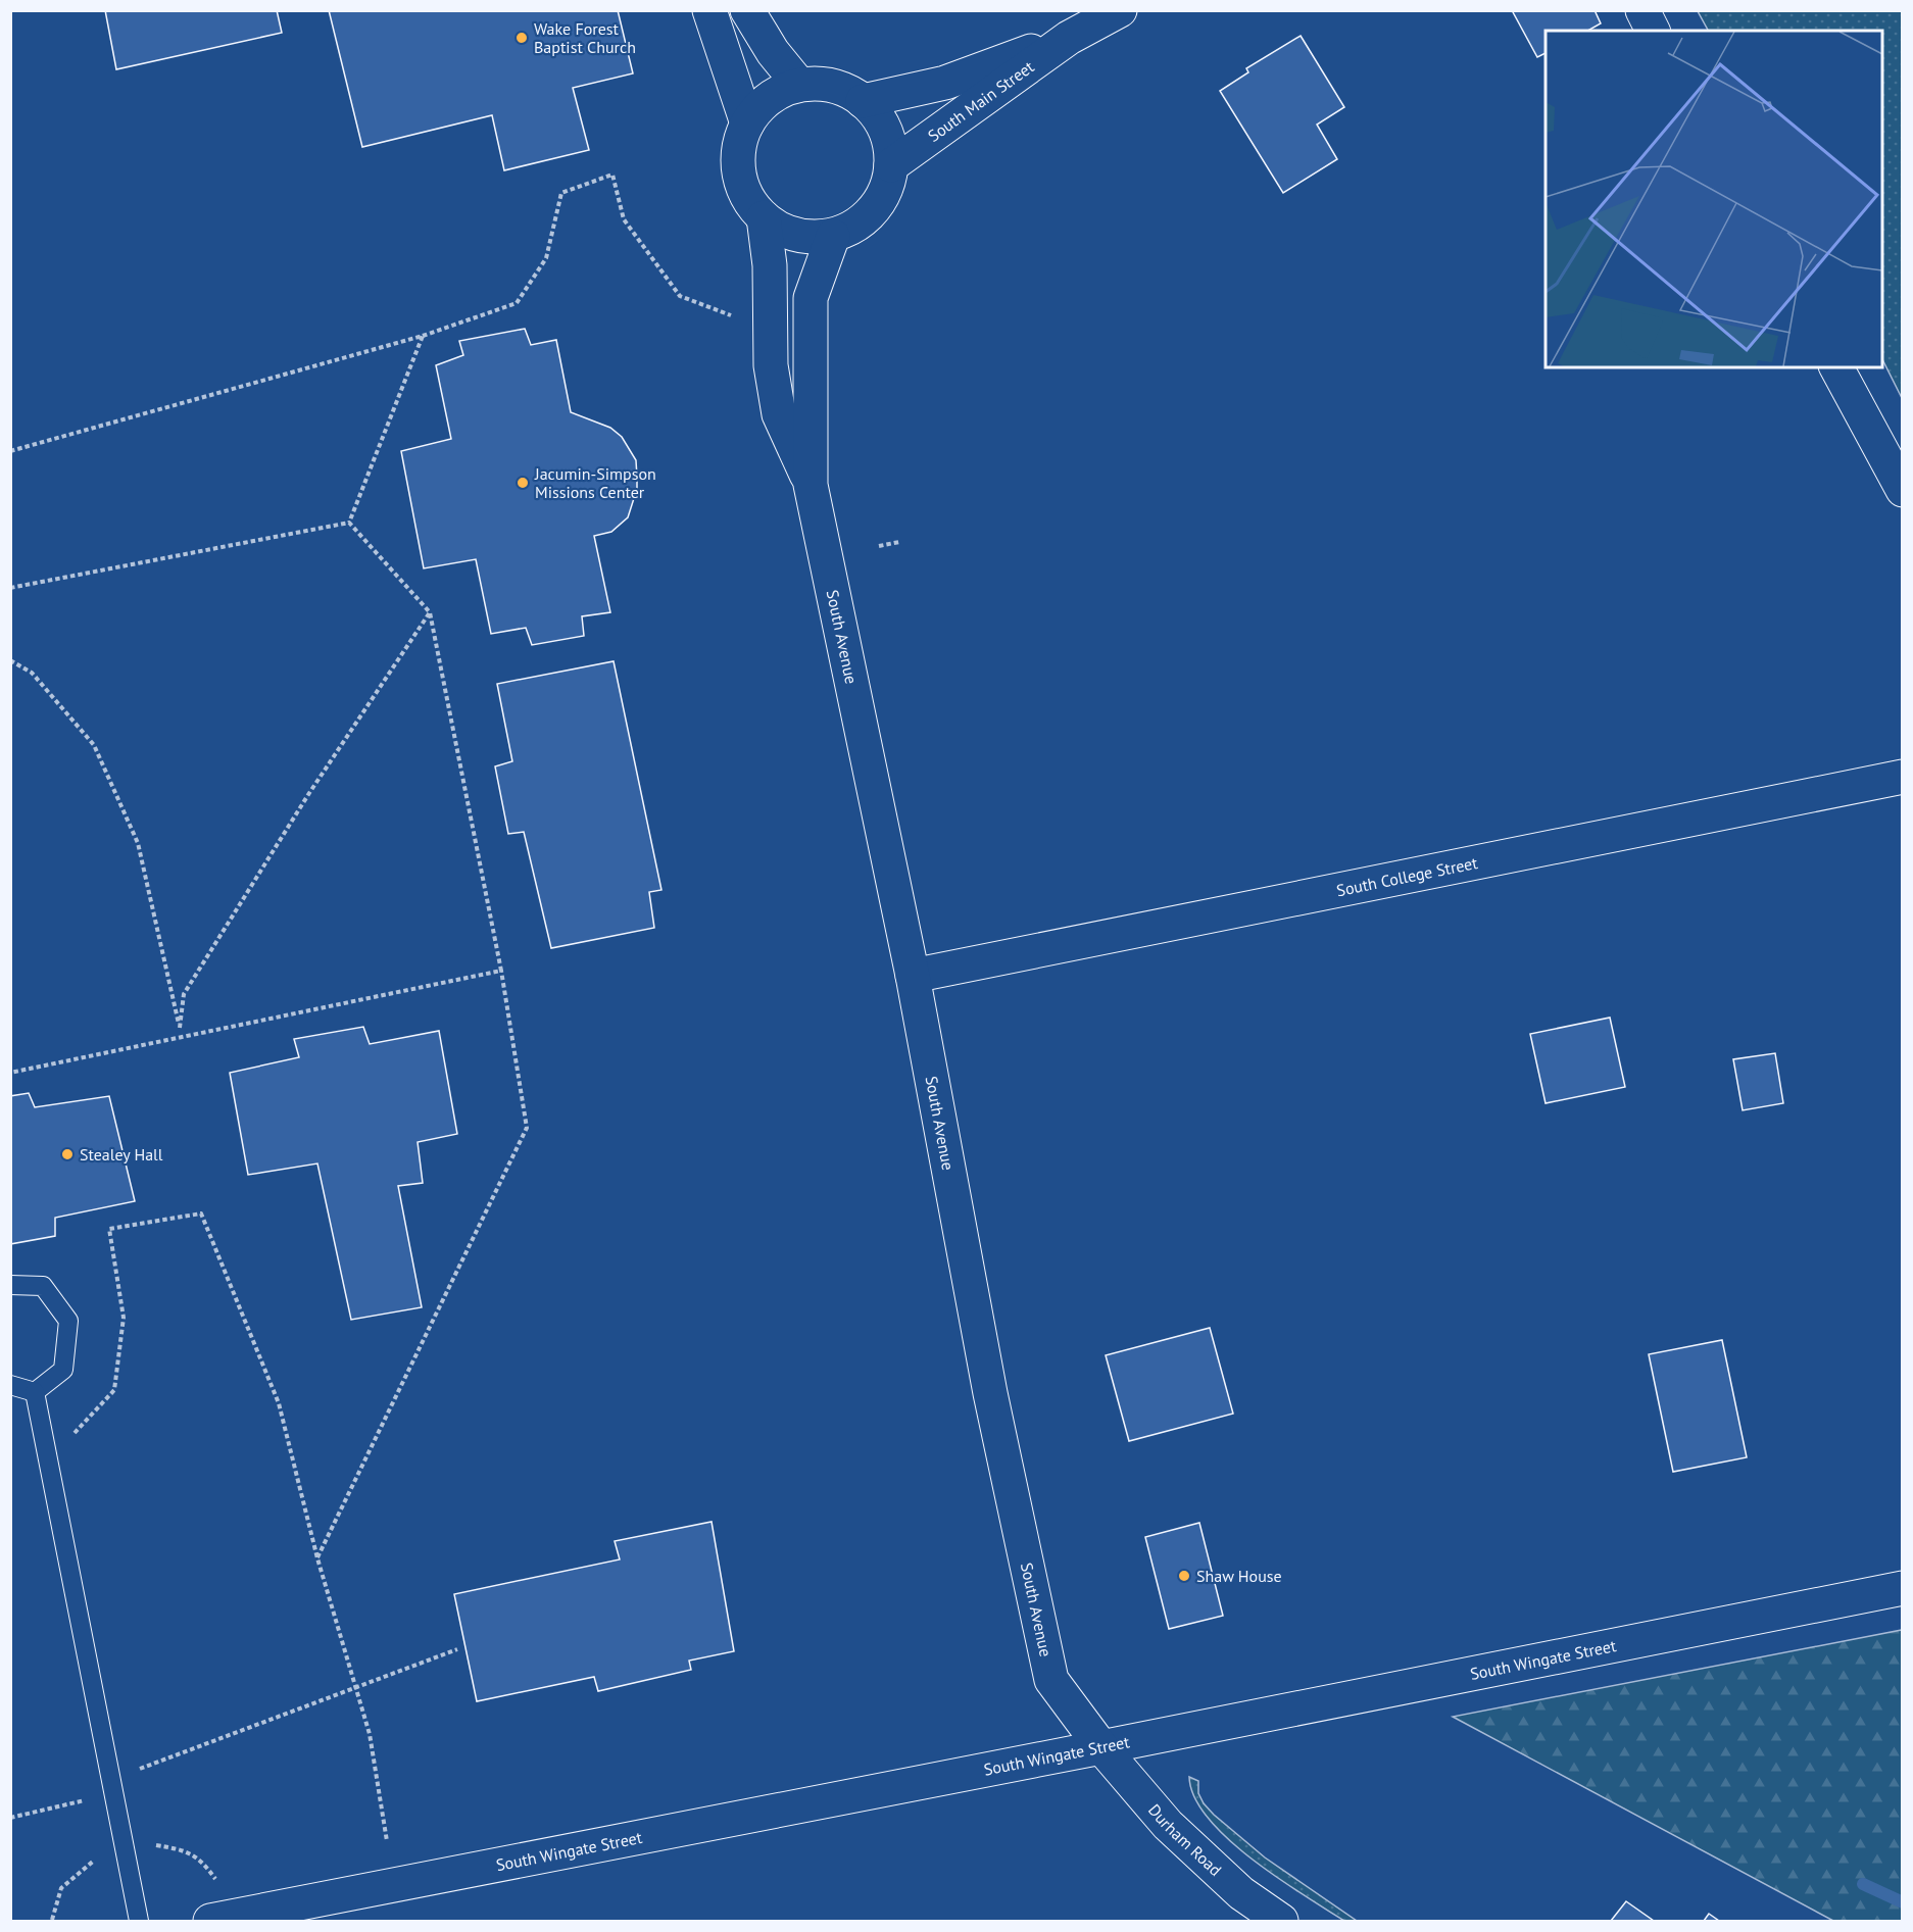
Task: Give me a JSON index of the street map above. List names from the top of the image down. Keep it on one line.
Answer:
{"streets":{"main road":["South Main Street","South Avenue","South College Street","South Wingate Street","Durham Road"]},"crossings":[["South Main Street","South Avenue"],["South Avenue","South College Street"],["South Avenue","South Wingate Street"],["South Avenue","Durham Road"],["South Wingate Street","Durham Road"]],"places":["Wake Forest Baptist Church","Jacumin-Simpson Missions Center","Stealey Hall","Shaw House"]}
